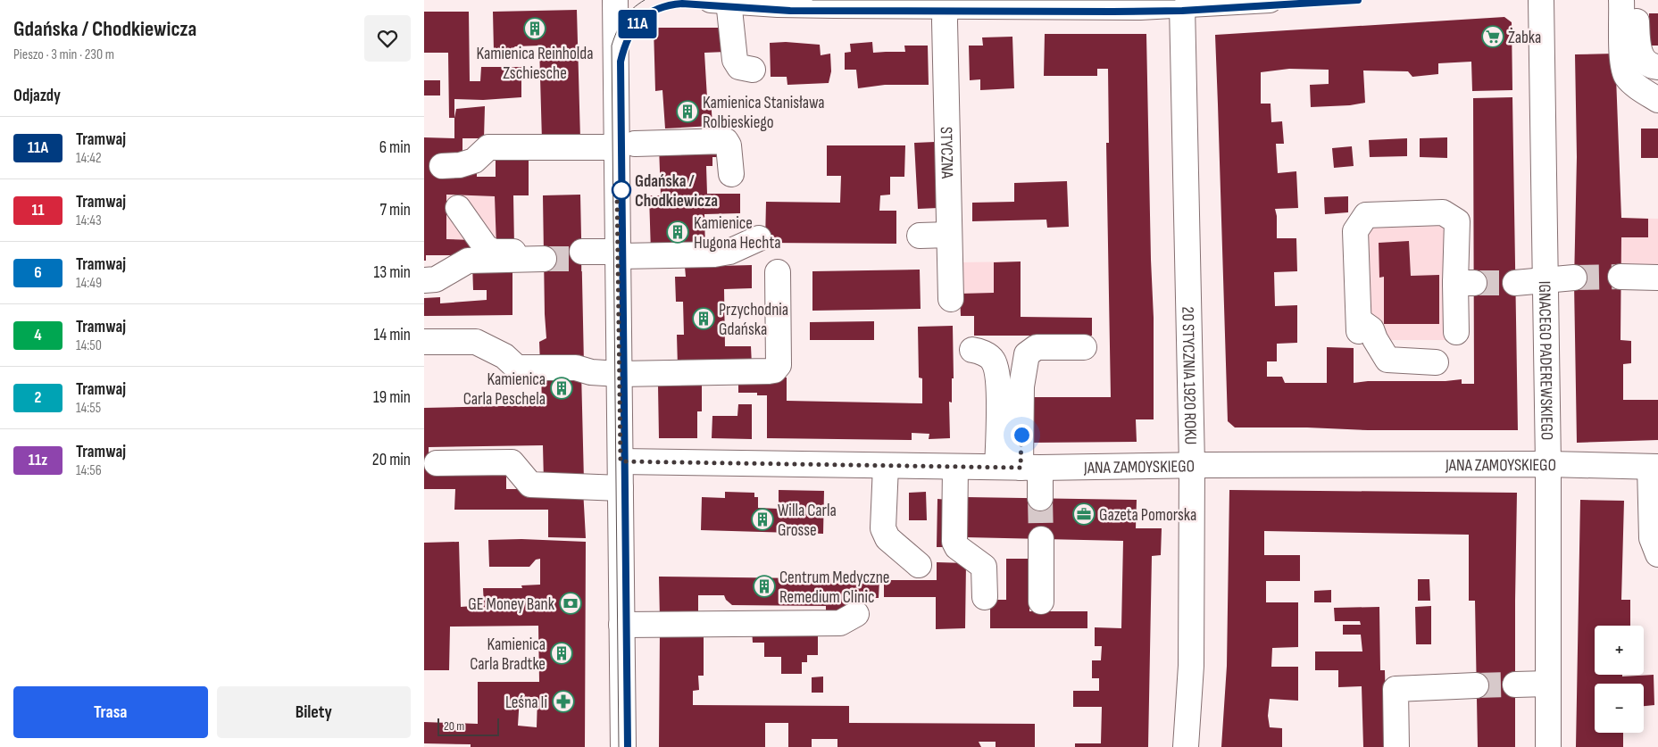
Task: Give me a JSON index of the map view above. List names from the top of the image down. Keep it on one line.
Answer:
{"streets":{"street":["STYCZNA","IGNACEGO PADEREWSKIEGO","20 STYCZNIA 1920 ROKU","JANA ZAMOYSKIEGO"]},"crossings":[["IGNACEGO PADEREWSKIEGO","JANA ZAMOYSKIEGO"],["20 STYCZNIA 1920 ROKU","JANA ZAMOYSKIEGO"]],"places":{"building":["Kamienica Reinholda Zschiesche","Kamienica Stanisława Rolbieskiego","Kamienice Hugona Hechta","Przychodnia Gdańska","Kamienica Carla Peschela","Willa Carla Grosse","Centrum Medyczne Remedium Clinic","Kamienica Carla Bradtke"],"supermarket":["Żabka"],"other":["Gdańska / Chodkiewicza"],"office":["Gazeta Pomorska"],"bank":["GE Money Bank"],"pharmacy":["Leśna Ii"]},"lines":["tram line 11A"],"scale_bar":"20 m","page":{"heading":[["Gdańska / Chodkiewicza","Pieszo · 3 min · 230 m"],"Odjazdy"],"on_map":"11A","list":[{"mark":"11A","name":"Tramwaj","note":"14:42","value":"6 min"},{"mark":"11","name":"Tramwaj","note":"14:43","value":"7 min"},{"mark":"6","name":"Tramwaj","note":"14:49","value":"13 min"},{"mark":"4","name":"Tramwaj","note":"14:50","value":"14 min"},{"mark":"2","name":"Tramwaj","note":"14:55","value":"19 min"},{"mark":"11z","name":"Tramwaj","note":"14:56","value":"20 min"}],"map_buttons":["+","−"],"buttons":["Trasa","Bilety"],"scale":"20 m"}}
